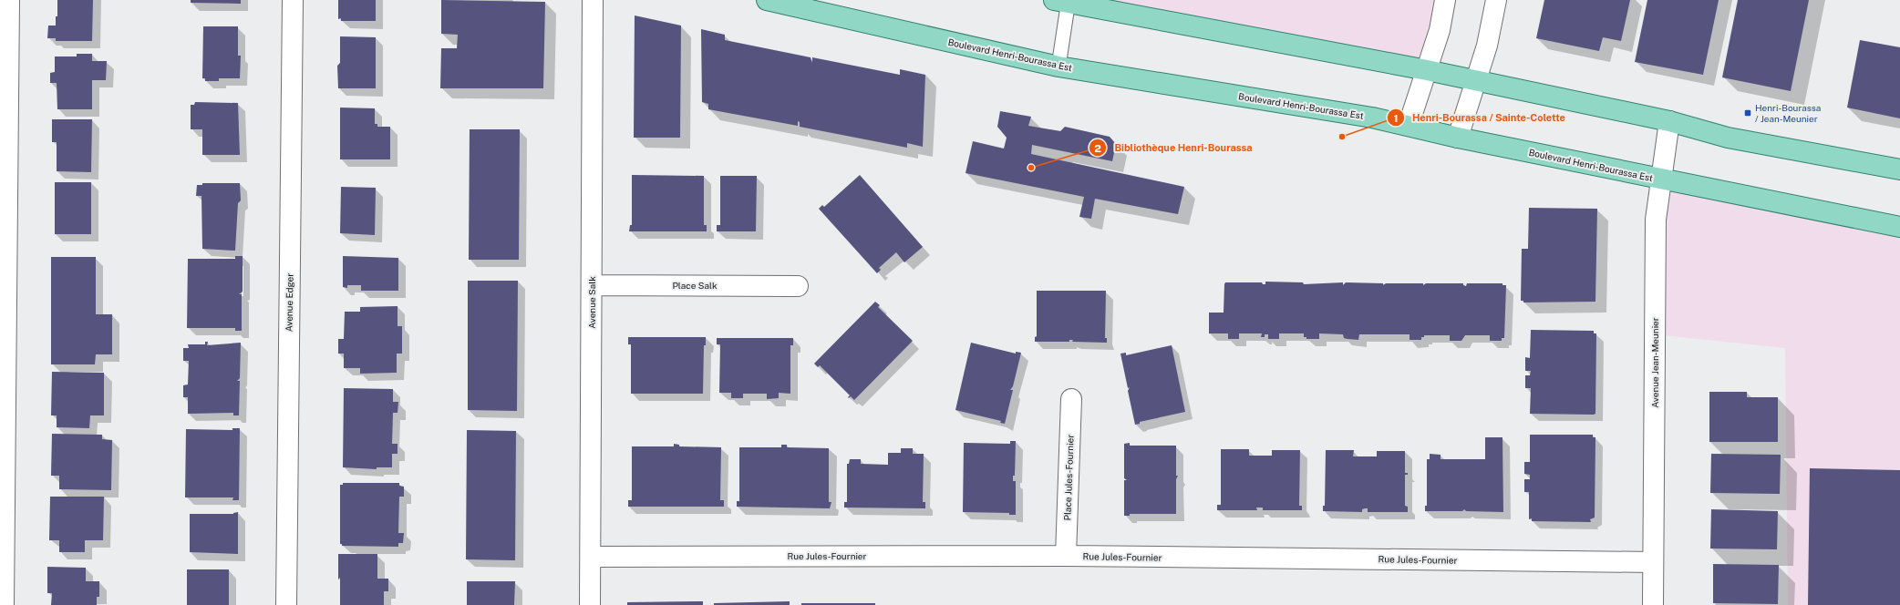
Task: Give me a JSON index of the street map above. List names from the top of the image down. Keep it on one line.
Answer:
{"streets":{"main road":["Boulevard Henri-Bourassa Est"],"street":["Place Salk","Avenue Edger","Avenue Salk","Avenue Jean-Meunier","Place Jules-Fournier","Rue Jules-Fournier"]},"crossings":[["Boulevard Henri-Bourassa Est","Avenue Jean-Meunier"],["Place Salk","Avenue Salk"],["Avenue Salk","Rue Jules-Fournier"],["Avenue Jean-Meunier","Rue Jules-Fournier"],["Place Jules-Fournier","Rue Jules-Fournier"]],"places":{"transit":["Henri-Bourassa / Jean-Meunier"],"other":["Henri-Bourassa / Sainte-Colette","Bibliothèque Henri-Bourassa"]}}
